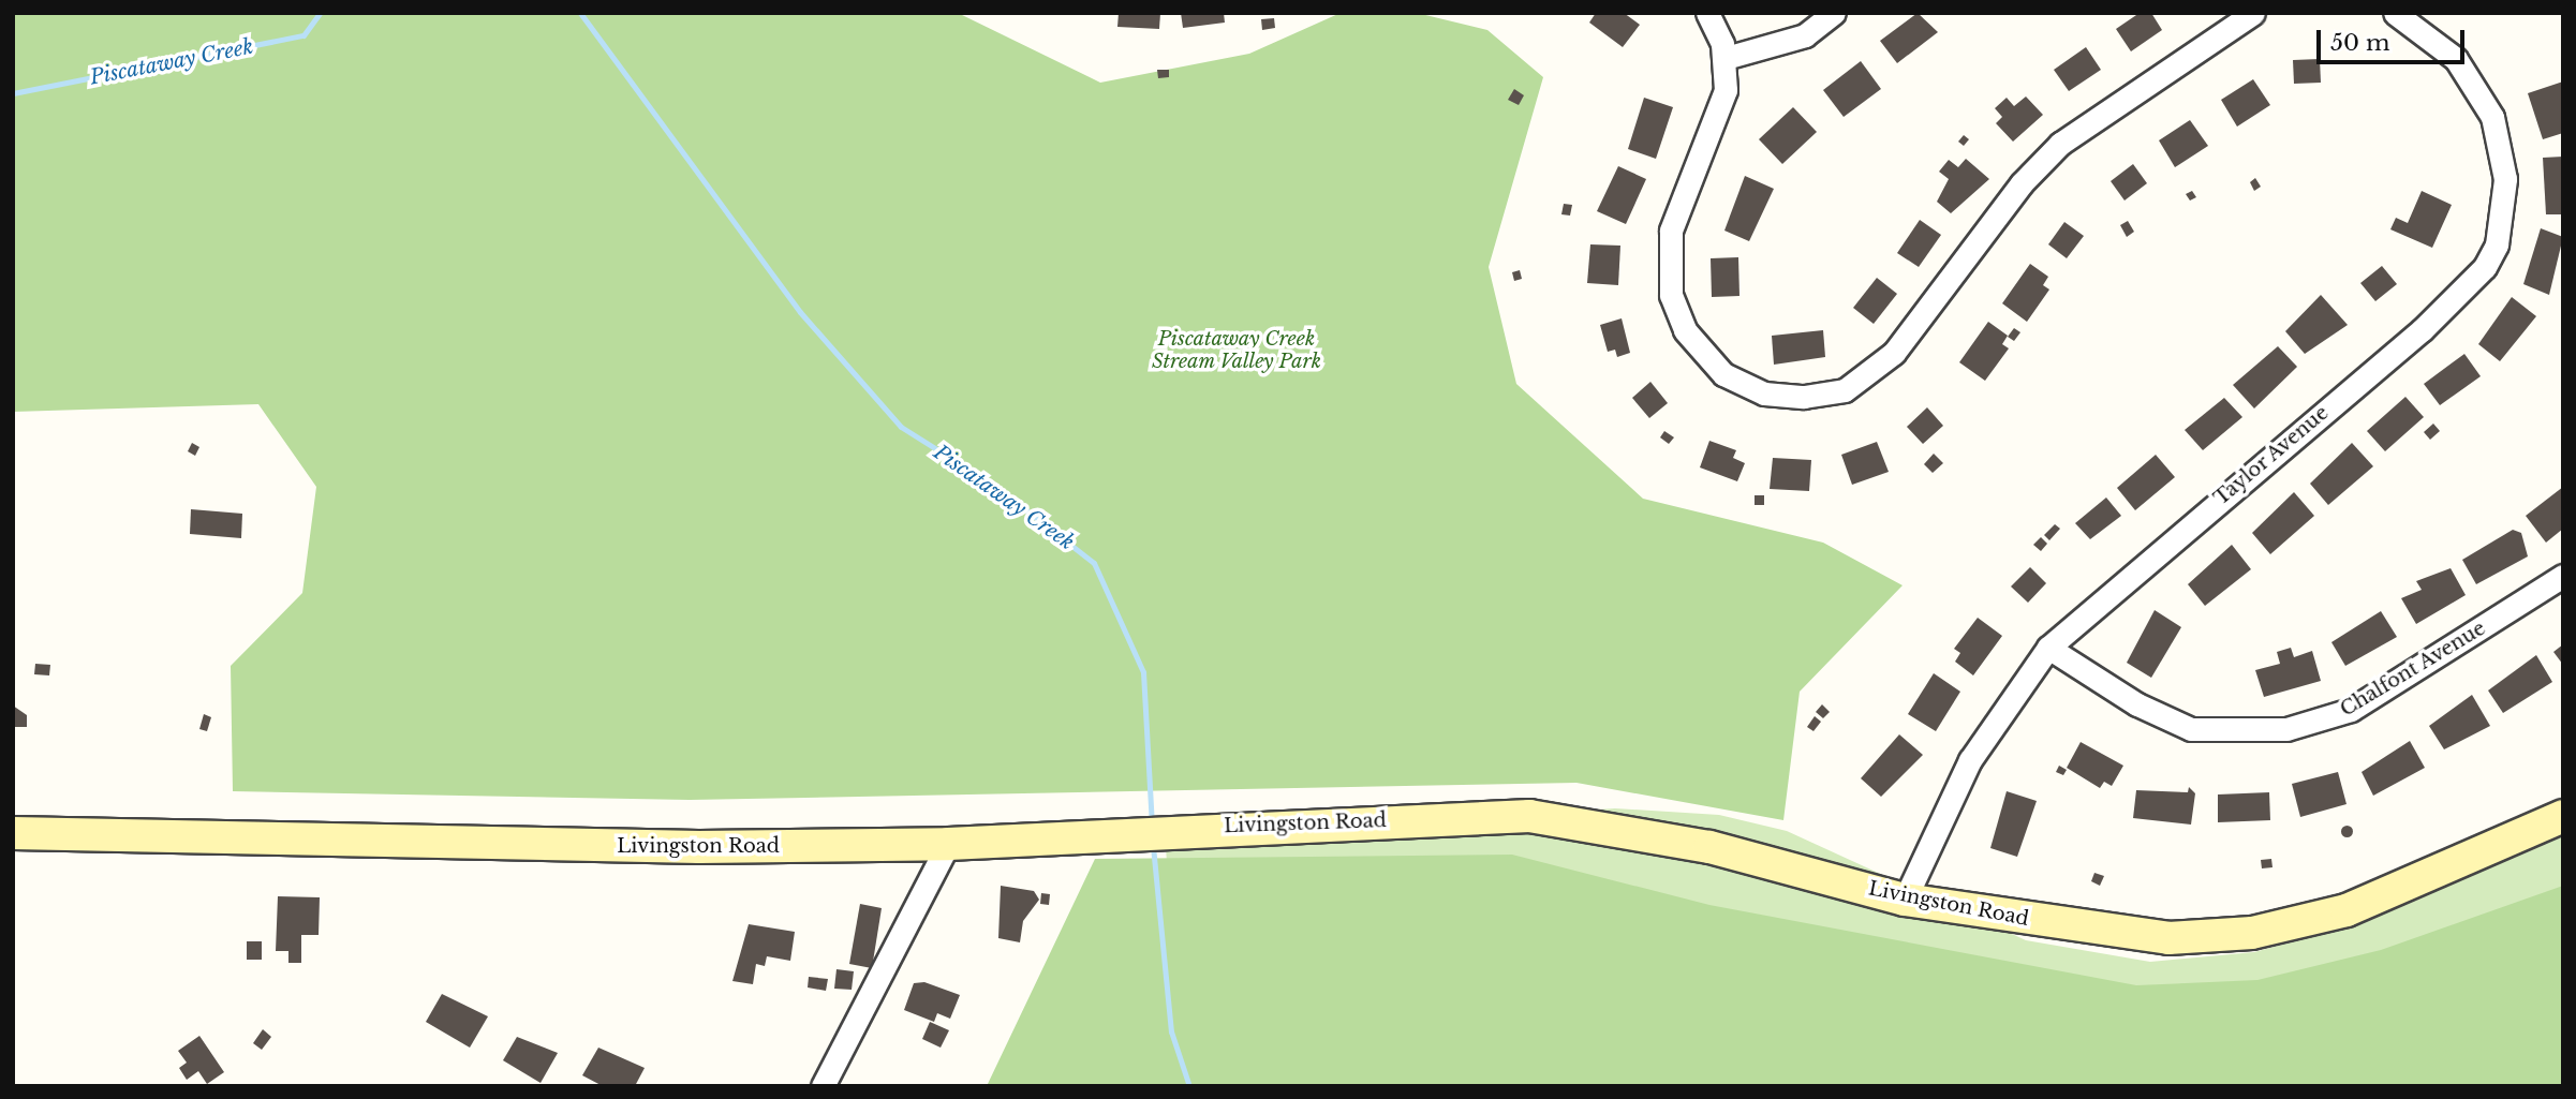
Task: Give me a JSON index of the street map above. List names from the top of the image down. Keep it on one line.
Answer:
{"streets":{"main road":["Livingston Road"],"street":["Taylor Avenue","Chalfont Avenue"]},"crossings":[["Taylor Avenue","Chalfont Avenue"],["Taylor Avenue","Livingston Road"]],"water":["Piscataway Creek"],"parks":["Piscataway Creek Stream Valley Park"],"scale_bar":"50 m"}
